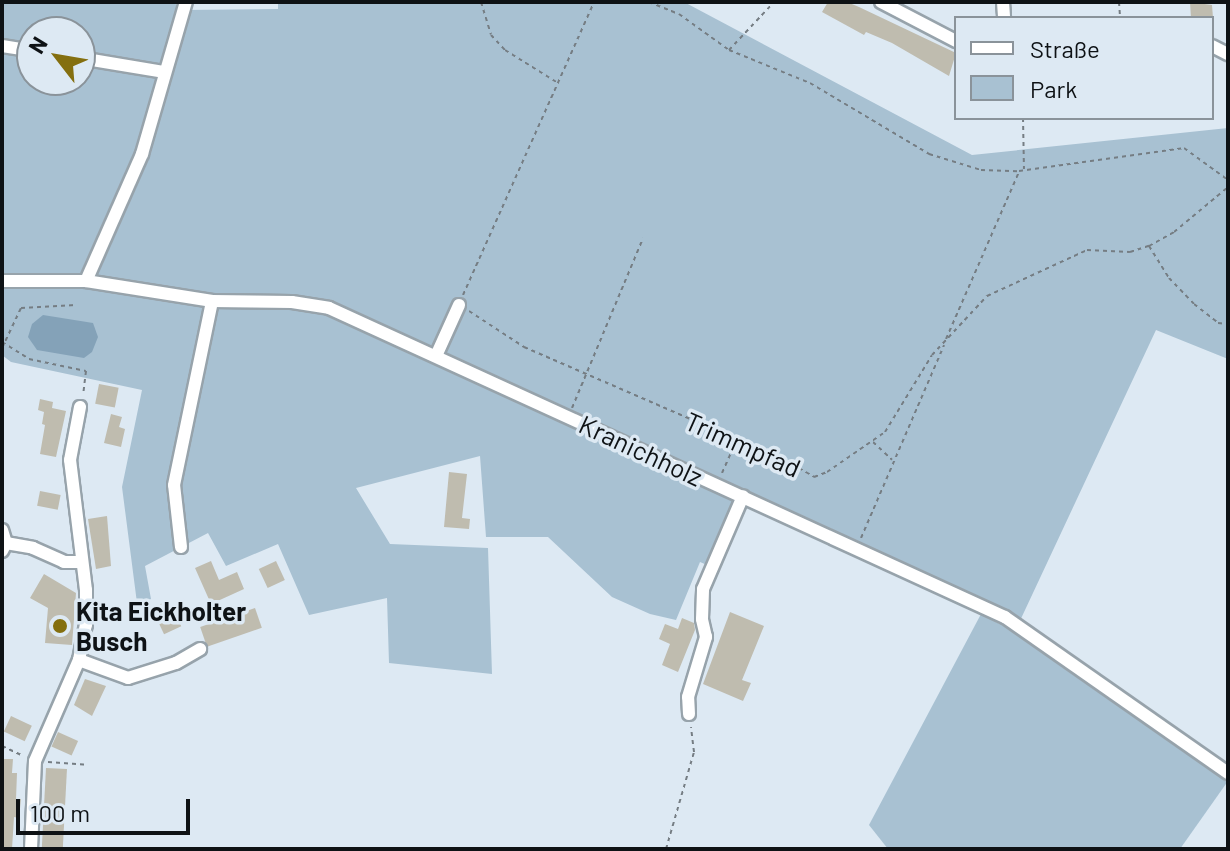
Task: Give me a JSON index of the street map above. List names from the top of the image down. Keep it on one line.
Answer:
{"streets":{"street":["Kranichholz"],"path":["Trimmpfad"]},"places":["Kita Eickholter Busch"],"legend":["Straße","Park"],"scale_bar":"100 m","north":"top left"}
